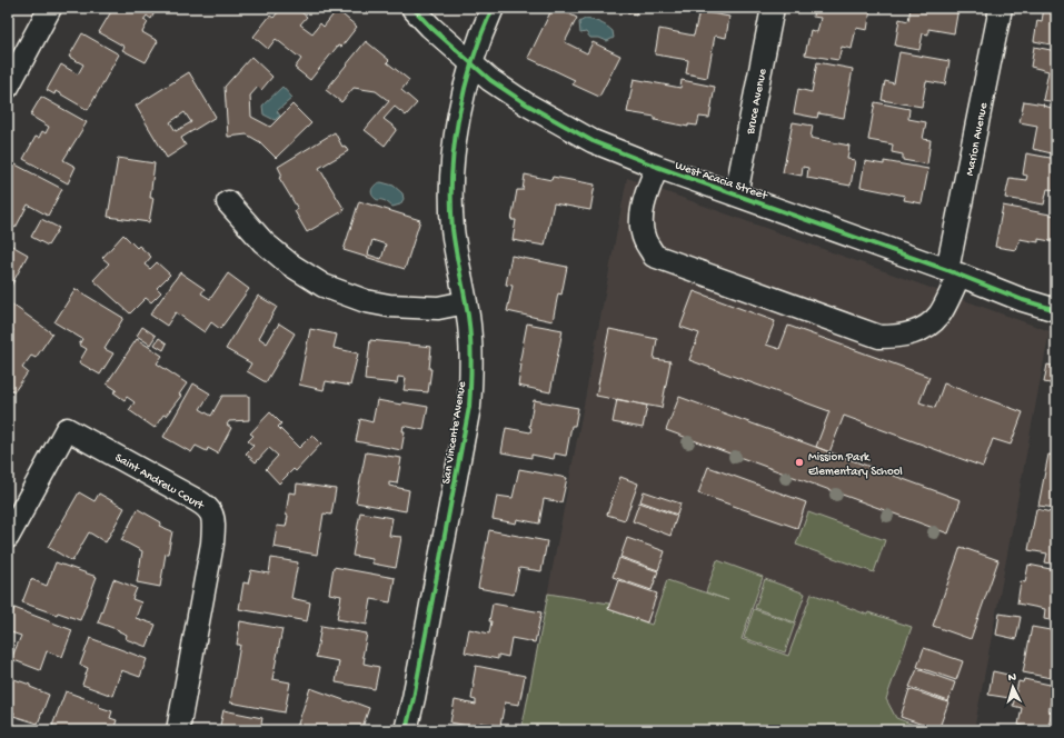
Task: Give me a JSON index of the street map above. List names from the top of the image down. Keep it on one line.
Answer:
{"streets":{"street":["Bruce Avenue","Marion Avenue","West Acacia Street","San Vincente Avenue","Saint Andrew Court"]},"crossings":[["Bruce Avenue","West Acacia Street"],["Marion Avenue","West Acacia Street"],["West Acacia Street","San Vincente Avenue"]],"places":["Mission Park Elementary School"],"north":"top"}
